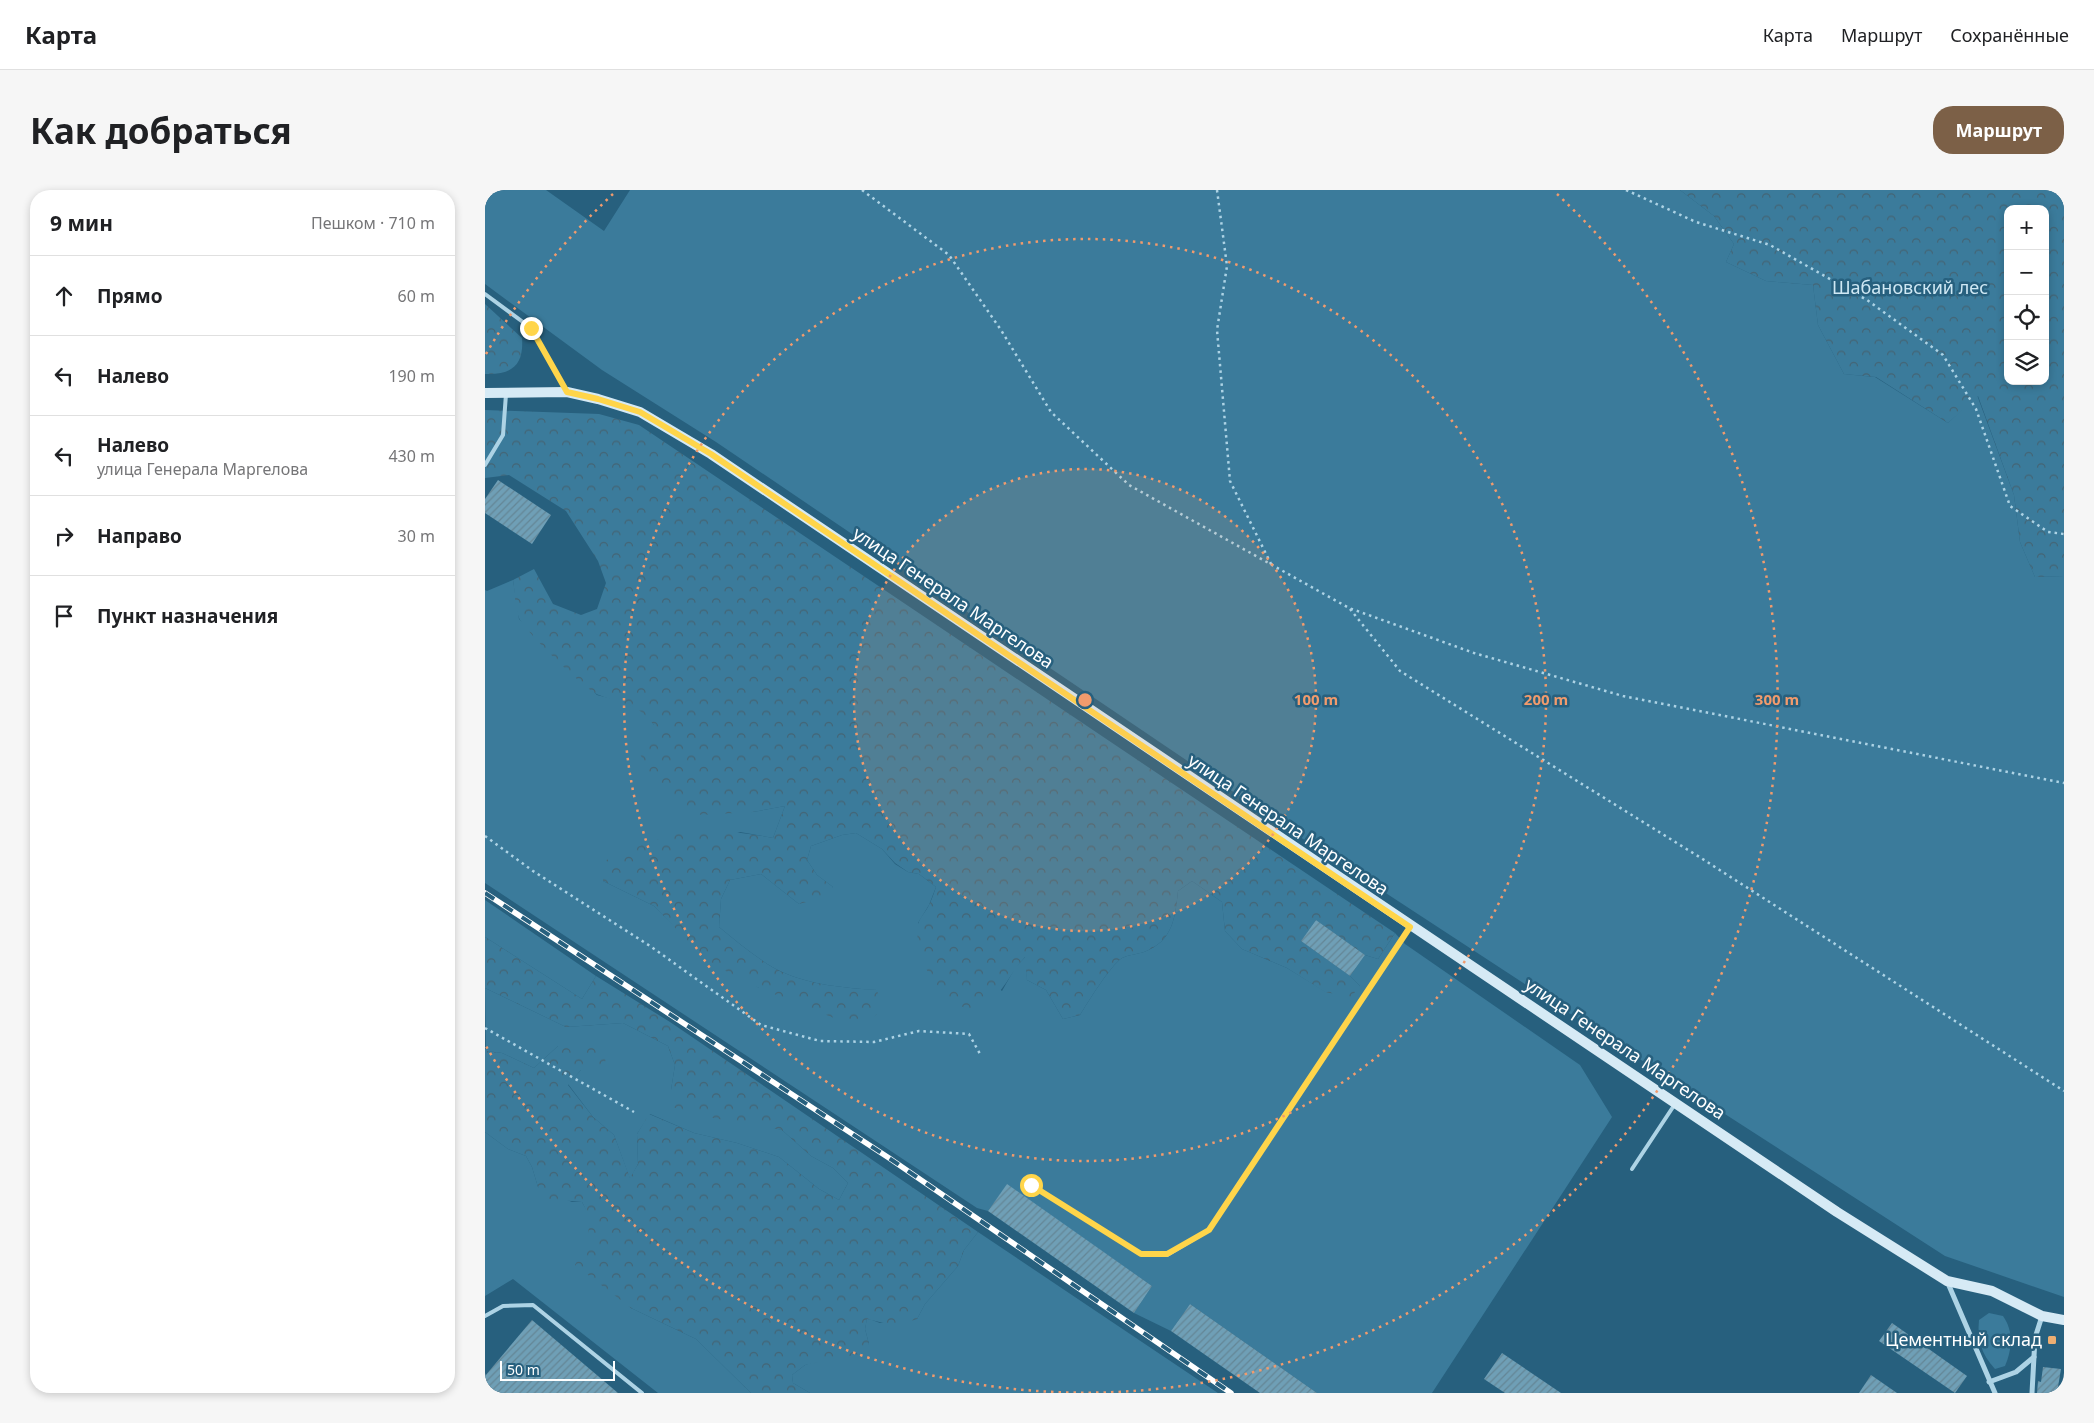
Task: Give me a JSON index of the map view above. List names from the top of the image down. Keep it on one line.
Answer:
{"streets":{"main road":["улица Генерала Маргелова"]},"parks":["Шабановский лес"],"places":{"transit":["Цементный склад"]},"scale_bar":"50 m","page":{"header":"Карта","nav":["Карта","Маршрут","Сохранённые"],"buttons":"Маршрут","title":"Как добраться","heading":["9 мин","Пешком · 710 m"],"map_buttons":["+","−"],"list":[["Прямо","60 m"],["Налево","190 m"],["Налево","улица Генерала Маргелова","430 m"],["Направо","30 m"],"Пункт назначения"],"scale":"50 m"},"rings":["100 m","200 m","300 m"]}
